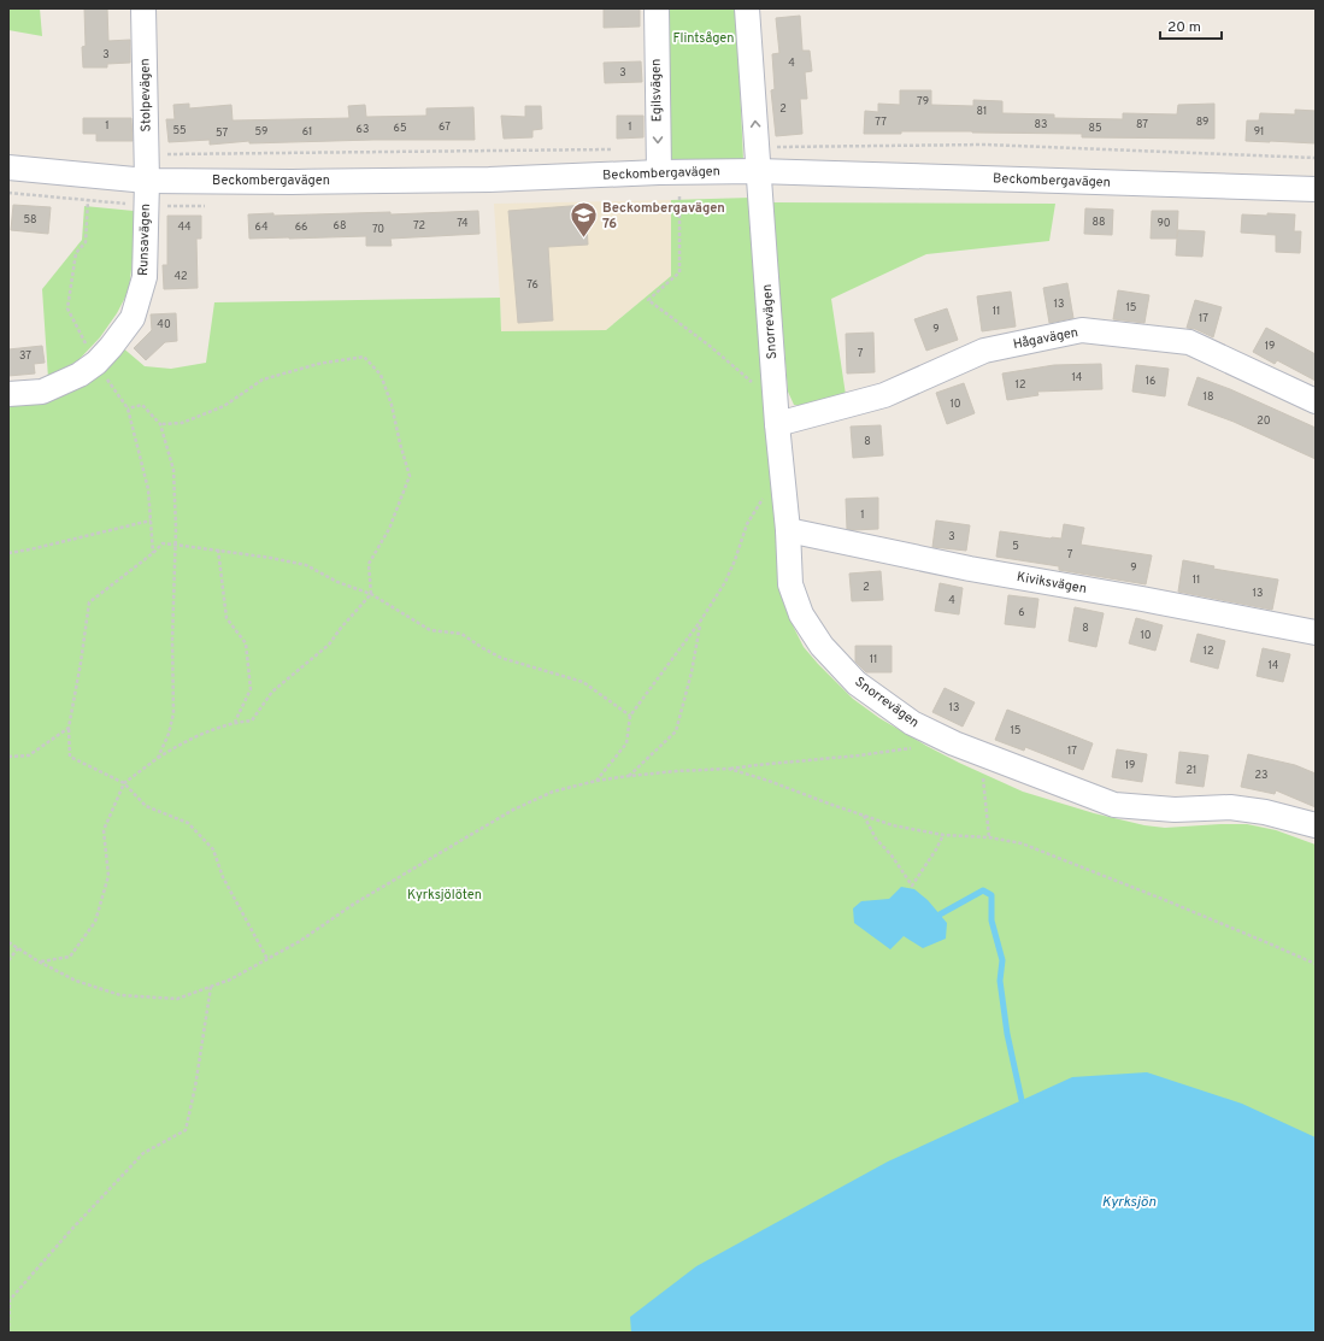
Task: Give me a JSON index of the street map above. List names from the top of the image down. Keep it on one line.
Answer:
{"streets":{"street":["Egilsvägen","Stolpevägen","Beckombergavägen","Runsavägen","Snorrevägen","Hågavägen","Kiviksvägen"]},"crossings":[["Egilsvägen","Beckombergavägen"],["Stolpevägen","Beckombergavägen"],["Stolpevägen","Runsavägen"],["Beckombergavägen","Runsavägen"],["Beckombergavägen","Snorrevägen"],["Snorrevägen","Hågavägen"],["Snorrevägen","Kiviksvägen"]],"water":["Kyrksjön"],"parks":["Flintsågen","Kyrksjölöten"],"places":{"school or university":["Beckombergavägen 76"]},"house_numbers":["3","4","3","79","2","81","77","89","83","87","1","67","1","65","85","63","55","59","61","91","57","58","88","74","90","68","72","44","64","66","70","42","76","13","15","11","17","40","9","19","7","37","14","16","12","18","10","20","8","1","3","5","7","9","11","2","13","4","6","8","10","12","11","14","13","15","17","19","21","23"],"scale_bar":"20 m"}
